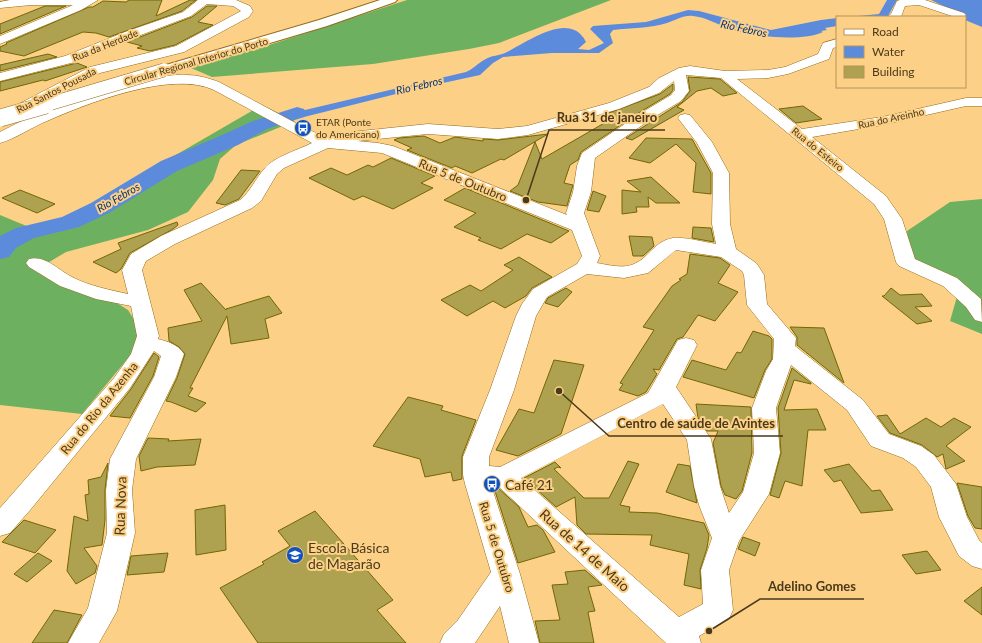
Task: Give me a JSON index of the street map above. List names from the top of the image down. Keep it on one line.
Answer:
{"streets":{"highway":["Circular Regional Interior do Porto"],"street":["Rua da Herdade","Rua Santos Pousada","Rua do Areinho","Rua do Esteiro","Rua 5 de Outubro","Rua do Rio da Azenha","Rua Nova","Rua de 14 de Maio"]},"crossings":[["Rua da Herdade","Rua Santos Pousada"],["Circular Regional Interior do Porto","Rua Santos Pousada"],["Rua do Areinho","Rua do Esteiro"],["Rua 5 de Outubro","Rua do Rio da Azenha"],["Rua do Rio da Azenha","Rua Nova"]],"water":["Rio Febros"],"places":{"bus stop":["ETAR (Ponte do Americano)","Café 21"],"other":["Rua 31 de janeiro","Centro de saúde de Avintes","Adelino Gomes"],"school or university":["Escola Básica de Magarão"]},"legend":["Road","Water","Building"]}
